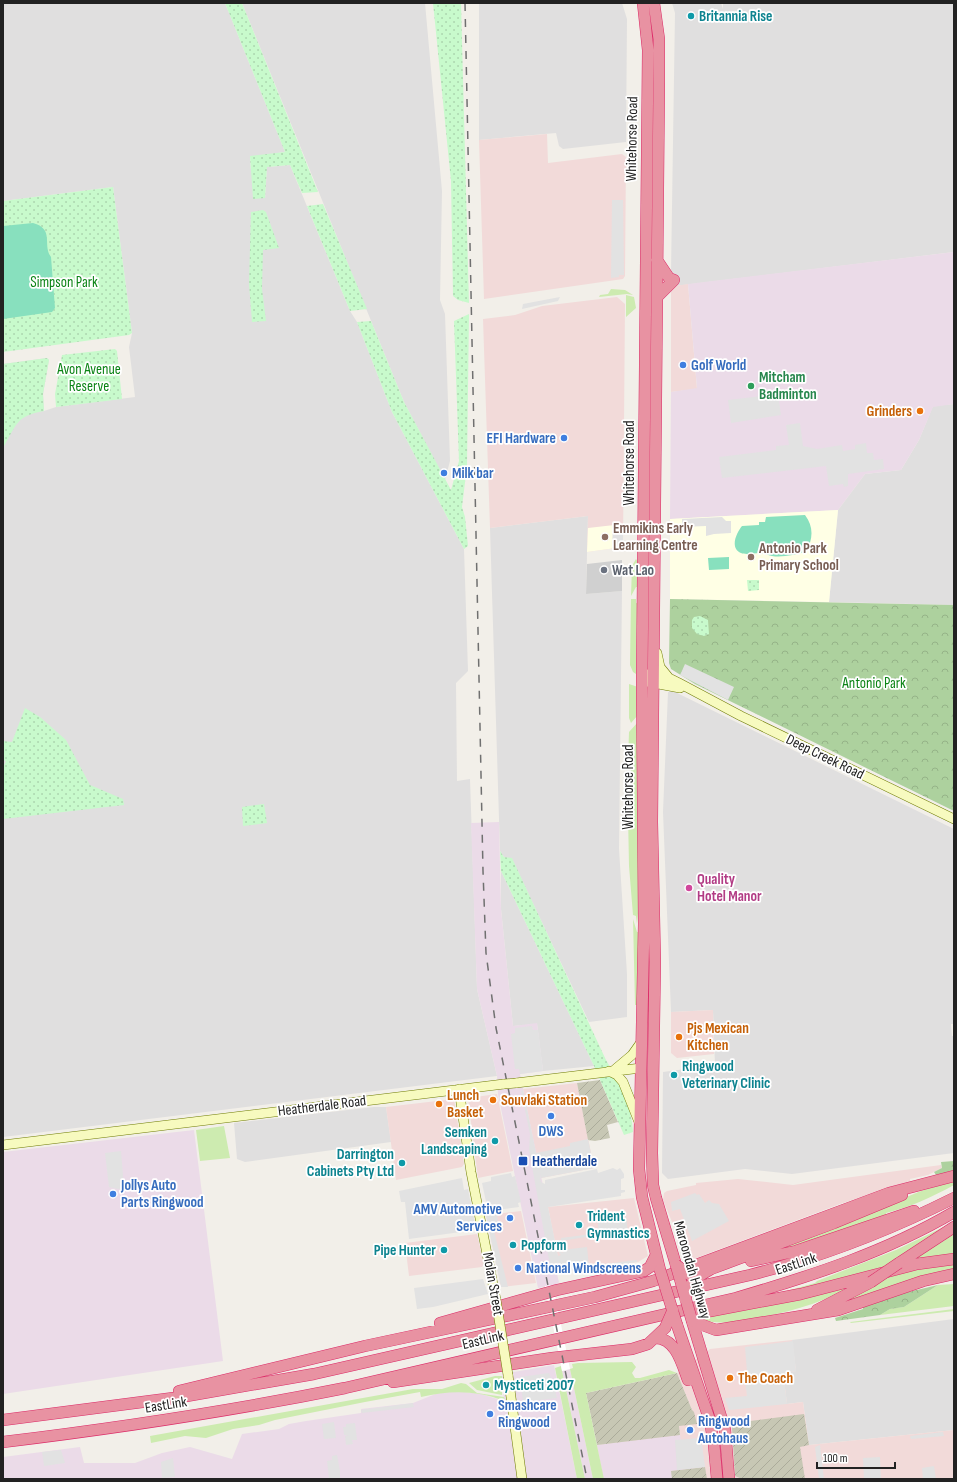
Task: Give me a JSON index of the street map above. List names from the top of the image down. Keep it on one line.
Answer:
{"streets":{"highway":["Whitehorse Road","EastLink","Maroondah Highway"],"main road":["Deep Creek Road","Heatherdale Road","Molan Street"]},"crossings":[["Whitehorse Road","Deep Creek Road"],["Whitehorse Road","Heatherdale Road"],["Whitehorse Road","Maroondah Highway"],["Heatherdale Road","Maroondah Highway"],["Heatherdale Road","Molan Street"]],"parks":["Simpson Park","Avon Avenue Reserve","Antonio Park"],"places":{"other":["Britannia Rise","Golf World","Mitcham Badminton","Grinders","EFI Hardware","Milk bar","Emmikins Early Learning Centre","Antonio Park Primary School","Wat Lao","Quality Hotel Manor","Pjs Mexican Kitchen","Ringwood Veterinary Clinic","Souvlaki Station","Lunch Basket","DWS","Semken Landscaping","Darrington Cabinets Pty Ltd","Jollys Auto Parts Ringwood","AMV Automotive Services","Trident Gymnastics","Popform","Pipe Hunter","National Windscreens","The Coach","Mysticeti 2007","Smashcare Ringwood","Ringwood Autohaus"],"transit":["Heatherdale"]},"scale_bar":"100 m"}
